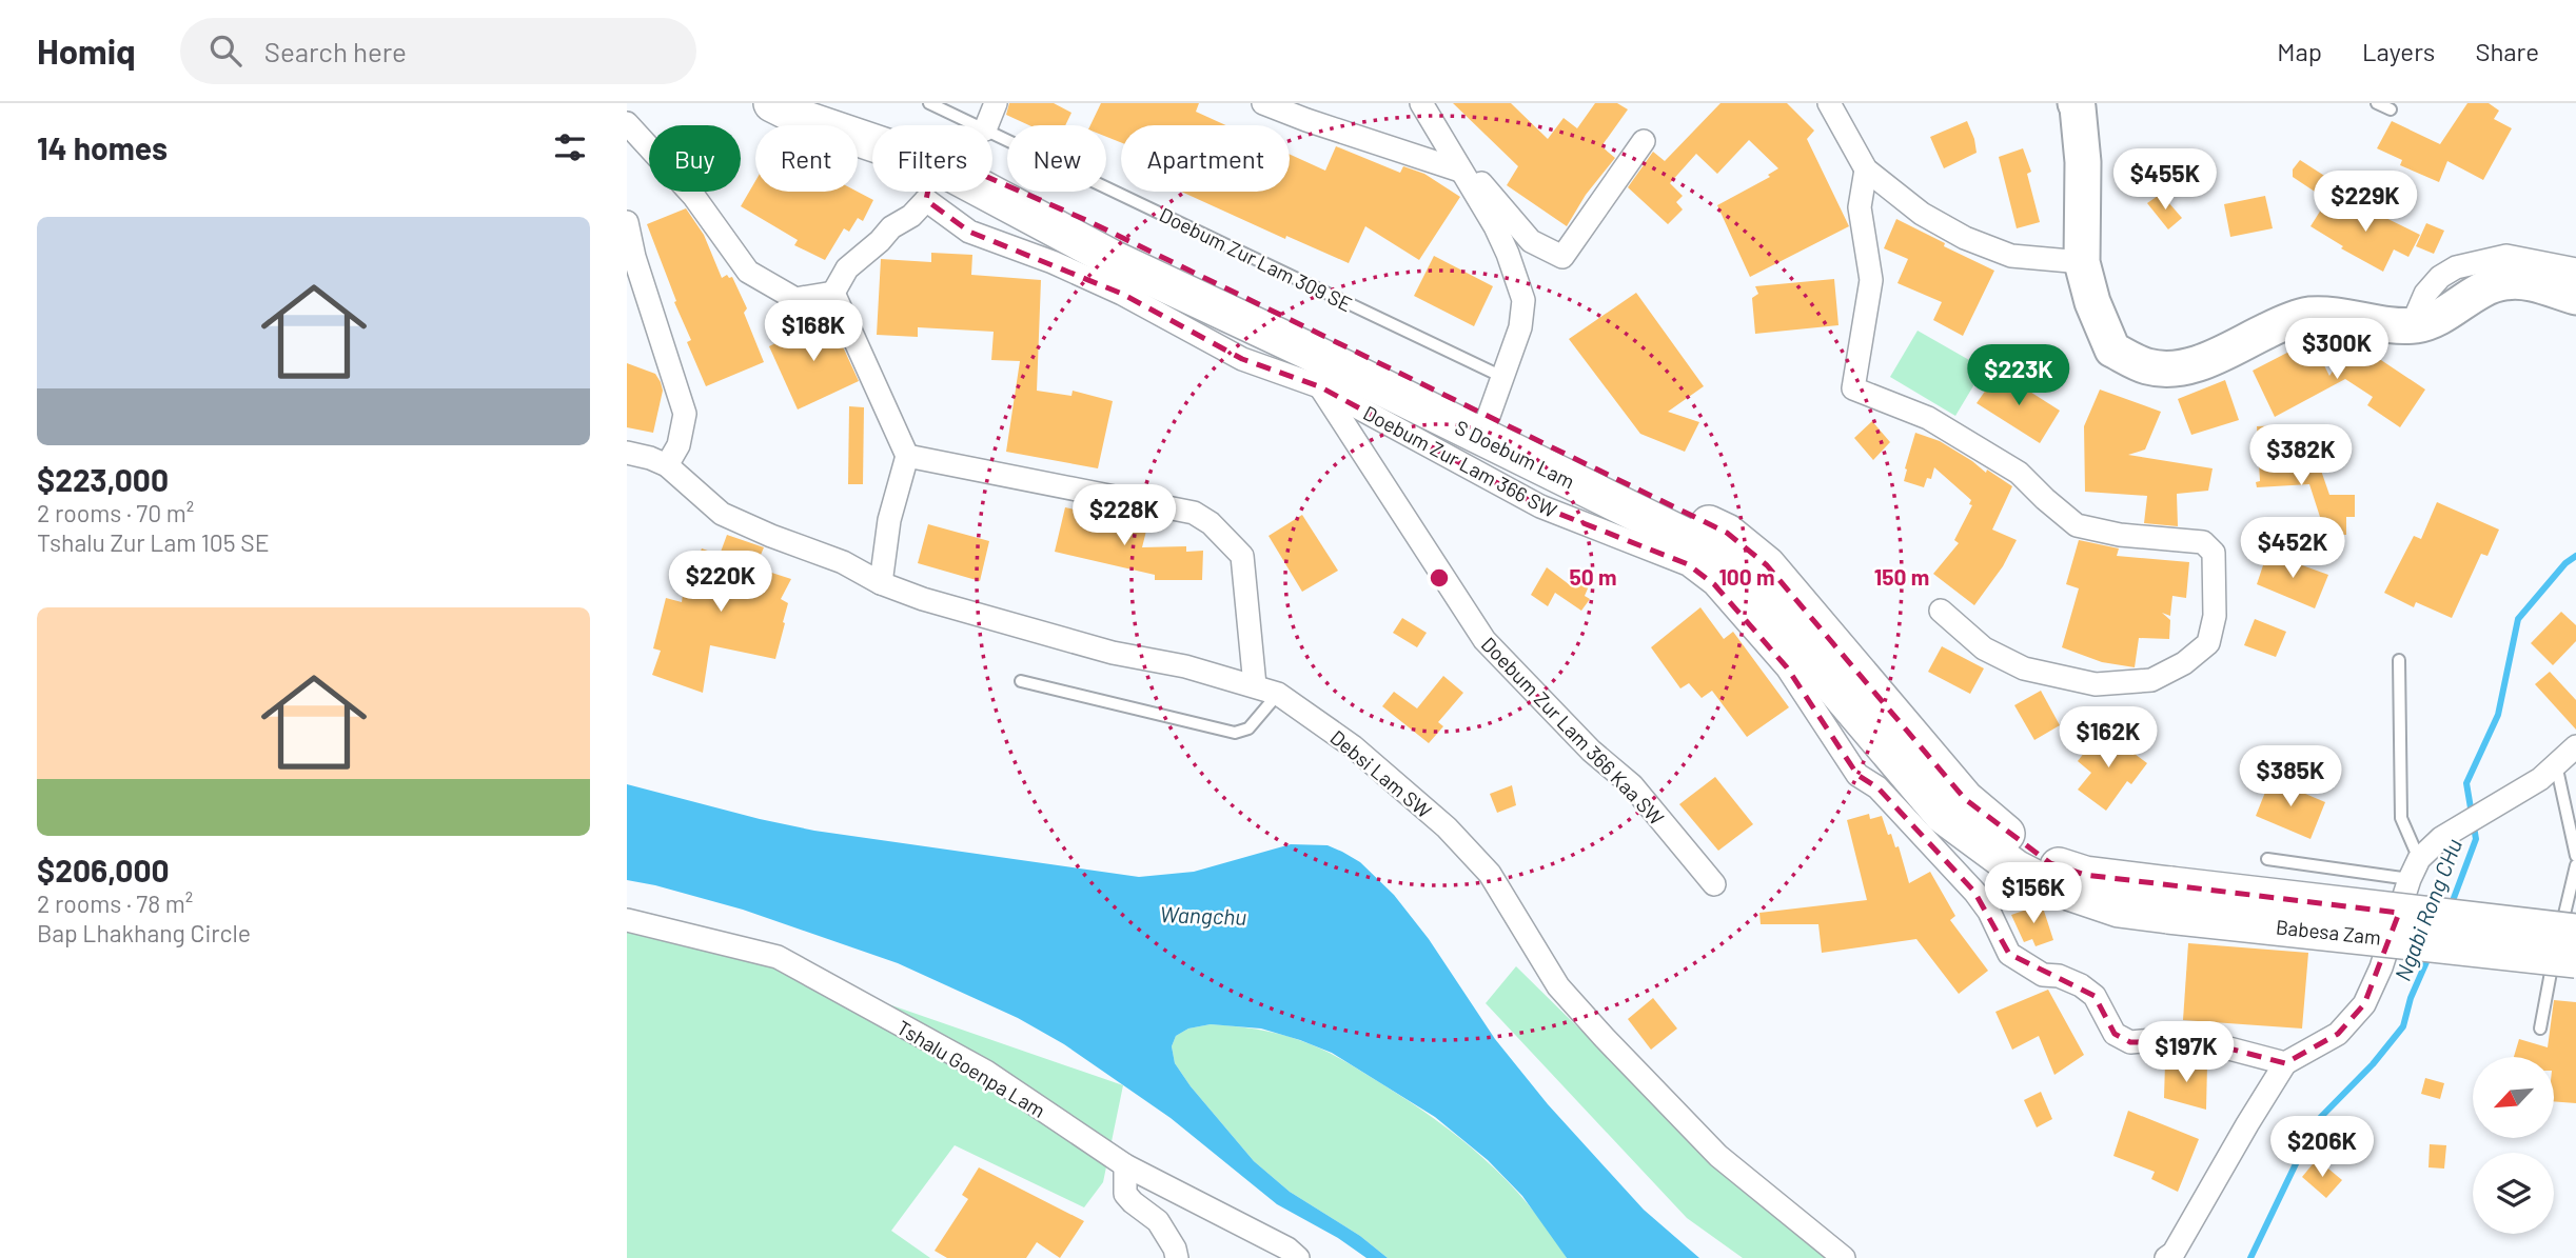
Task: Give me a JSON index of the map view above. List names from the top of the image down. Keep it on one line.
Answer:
{"streets":{"highway":["S Doebum Lam","Babesa Zam"],"street":["Doebum Zur Lam 366 SW","Doebum Zur Lam 366 Kaa SW","Debsi Lam SW","Tshalu Goenpa Lam"],"lane":["Doebum Zur Lam 309 SE"]},"crossings":[["S Doebum Lam","Babesa Zam"],["Doebum Zur Lam 366 SW","Doebum Zur Lam 366 Kaa SW"]],"water":["Ngabi Rong CHu","Wangchu"],"north":"bottom left","page":{"header":"Homiq","search":"Search here","nav":["Map","Layers","Share"],"heading":"14 homes","chip":["Buy","Rent","Filters","New","Apartment"],"price":["$455K","$229K","$168K","$300K","$223K","$382K","$228K","$452K","$220K","$162K","$385K","$156K","$197K","$206K"],"list":[{"name":"$223,000","note":"2 rooms · 70 m² · Tshalu Zur Lam 105 SE"},{"name":"$206,000","note":"2 rooms · 78 m² · Bap Lhakhang Circle"}]},"rings":["50 m","100 m","150 m"]}
